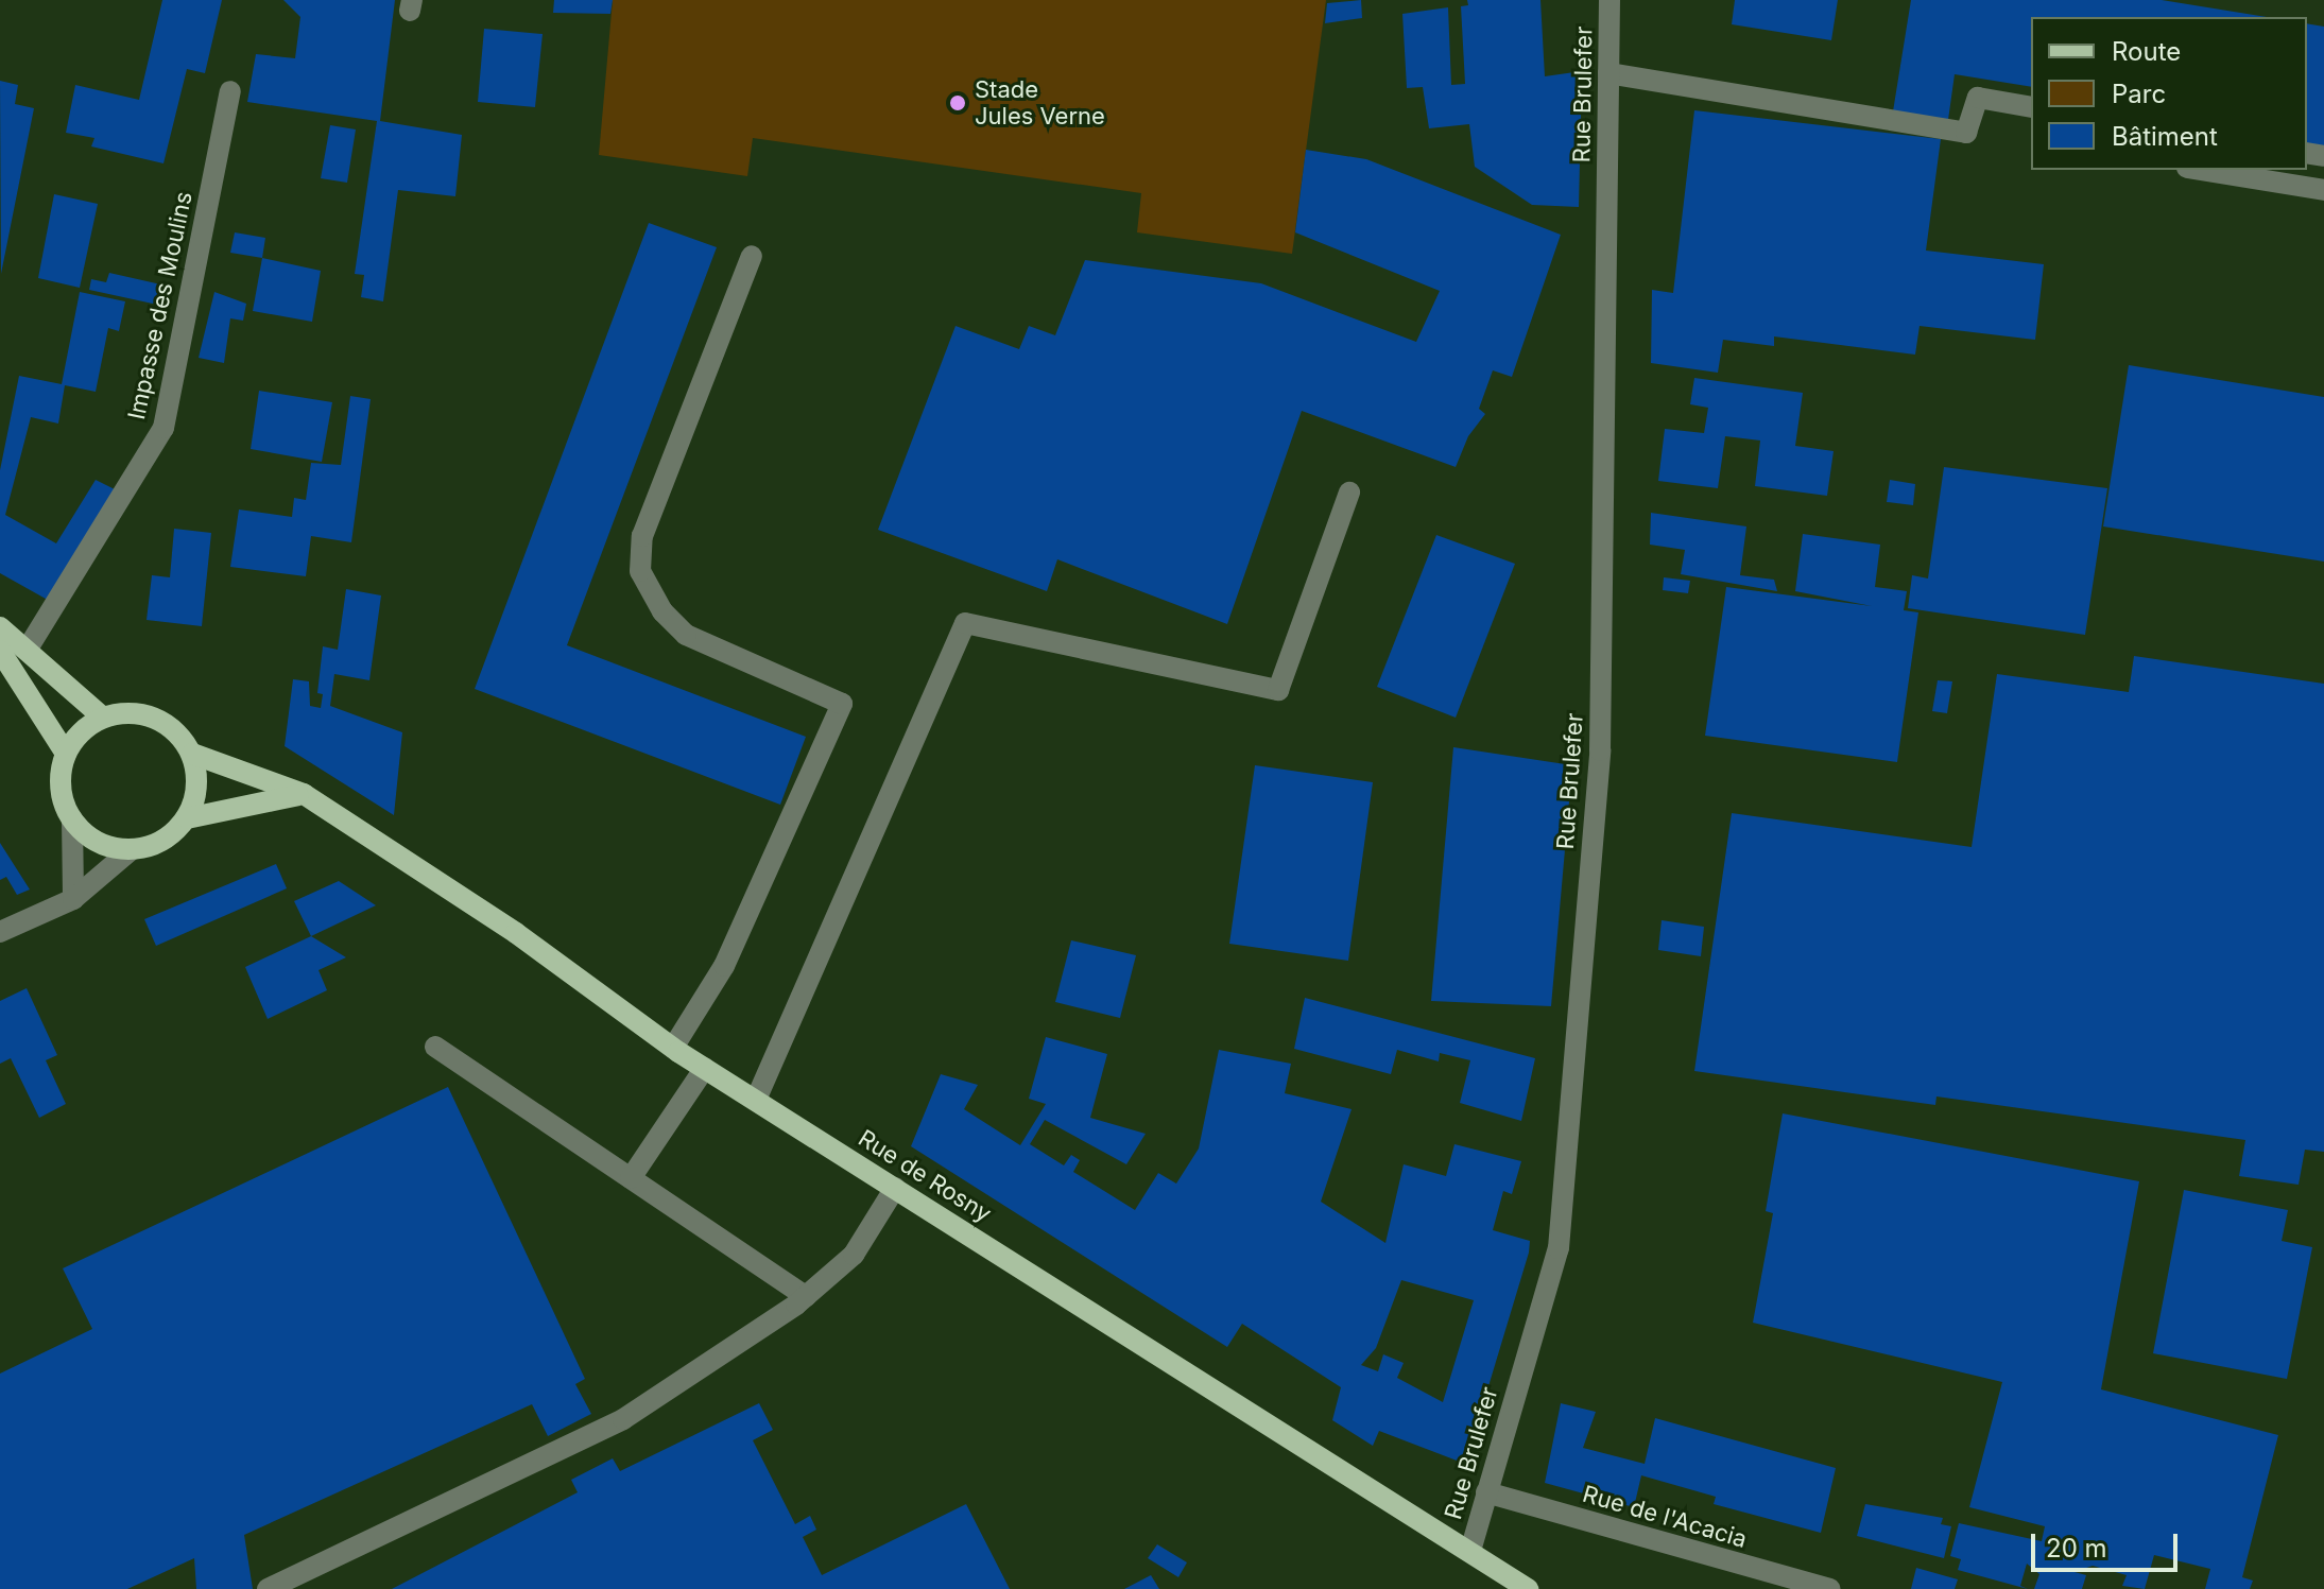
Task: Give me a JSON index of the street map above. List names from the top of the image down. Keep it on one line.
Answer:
{"streets":{"main road":["Rue de Rosny"],"street":["Rue Brulefer","Impasse des Moulins","Rue de l'Acacia"]},"crossings":[["Rue Brulefer","Rue de Rosny"],["Rue Brulefer","Rue de l'Acacia"]],"places":["Stade Jules Verne"],"legend":["Route","Parc","Bâtiment"],"scale_bar":"20 m"}
